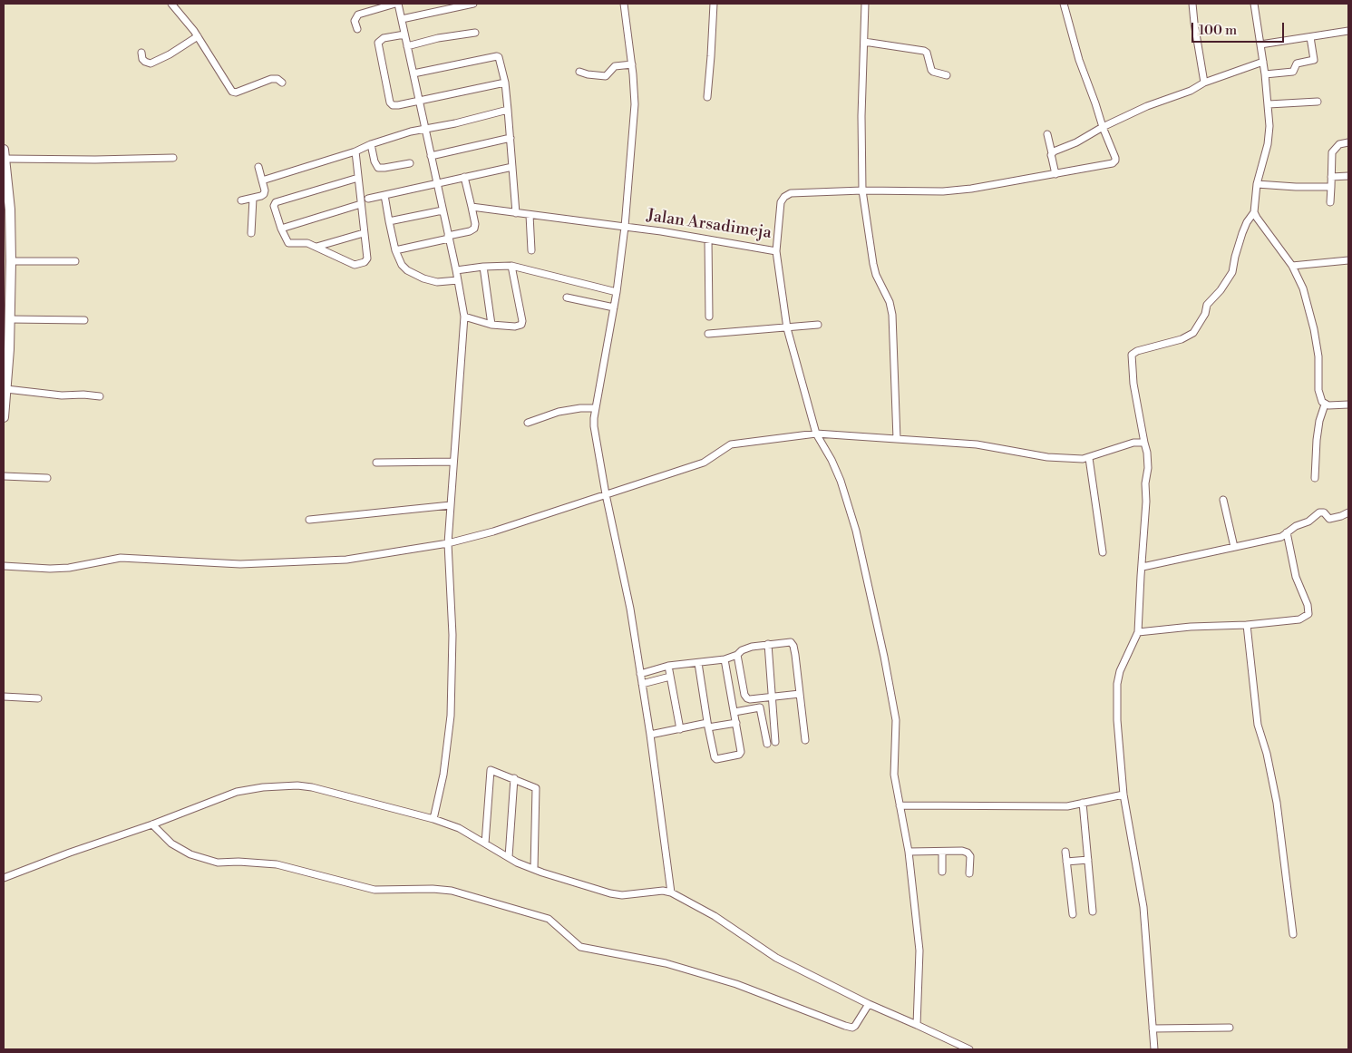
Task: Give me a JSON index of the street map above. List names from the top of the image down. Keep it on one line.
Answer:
{"streets":{"street":["Jalan Arsadimeja"]},"scale_bar":"100 m"}
